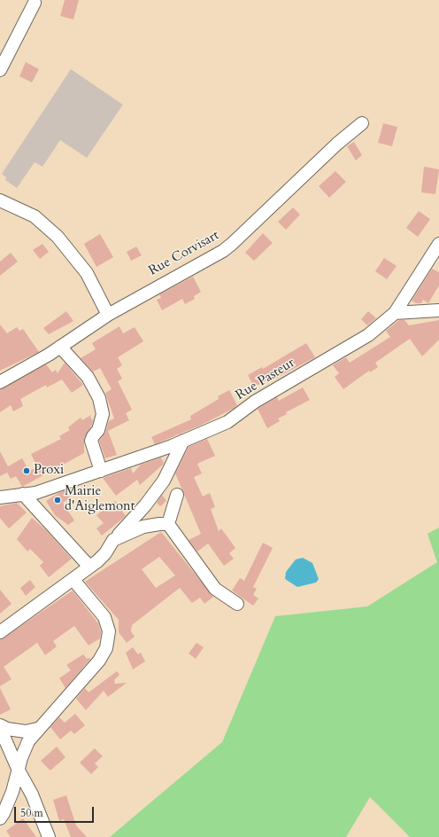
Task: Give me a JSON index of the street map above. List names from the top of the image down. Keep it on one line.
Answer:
{"streets":{"street":["Rue Corvisart","Rue Pasteur"]},"places":["Proxi","Mairie d'Aiglemont"],"scale_bar":"50 m"}
